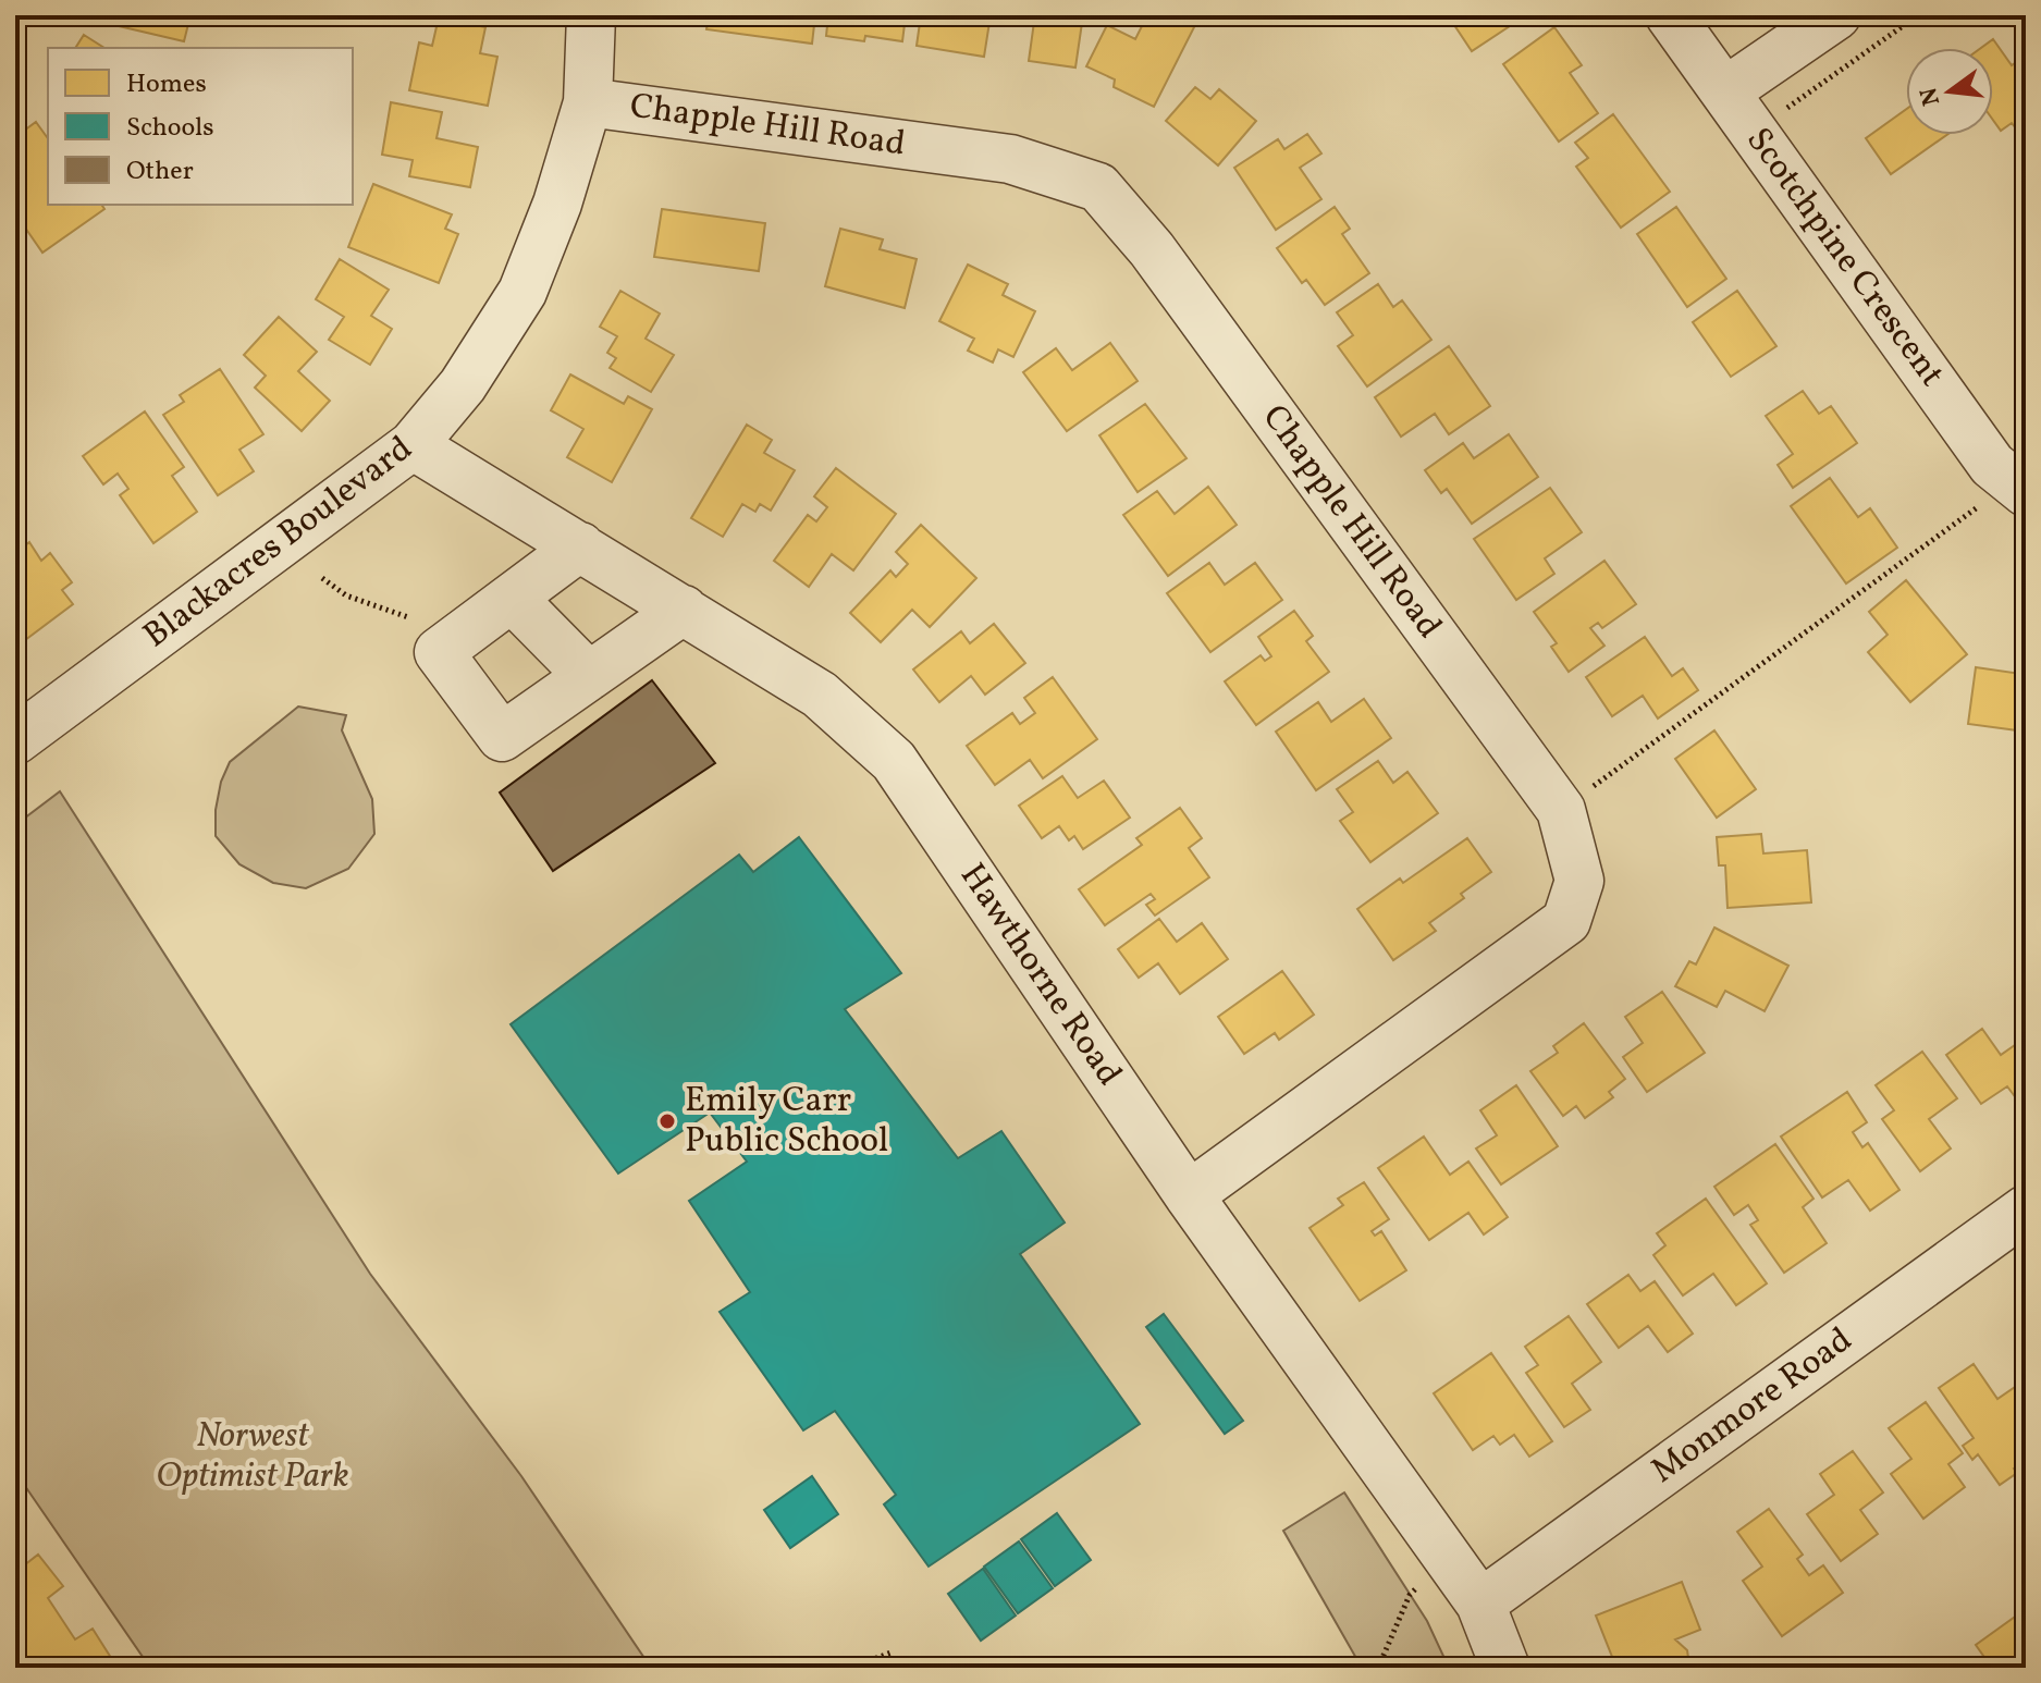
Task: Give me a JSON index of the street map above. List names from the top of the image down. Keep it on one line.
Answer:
{"streets":{"street":["Chapple Hill Road","Scotchpine Crescent","Blackacres Boulevard","Hawthorne Road","Monmore Road"]},"crossings":[["Chapple Hill Road","Blackacres Boulevard"],["Chapple Hill Road","Hawthorne Road"],["Blackacres Boulevard","Hawthorne Road"],["Hawthorne Road","Monmore Road"]],"parks":["Norwest Optimist Park"],"places":["Emily Carr Public School"],"legend":["Homes","Schools","Other"],"north":"left"}
